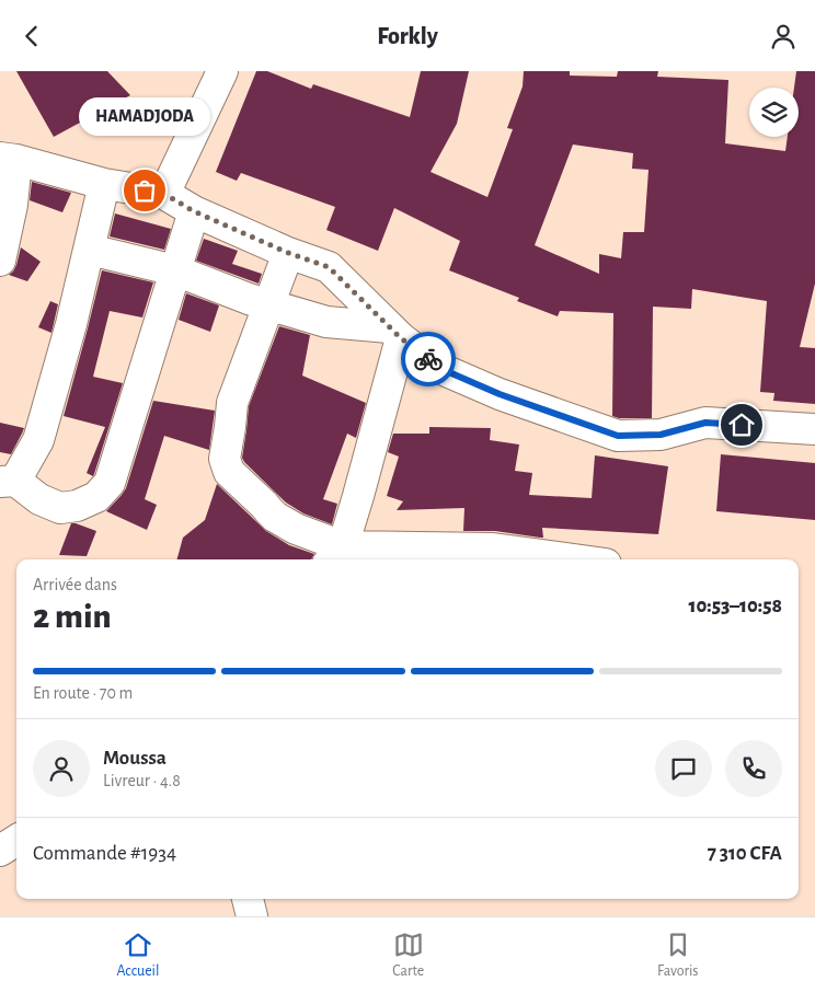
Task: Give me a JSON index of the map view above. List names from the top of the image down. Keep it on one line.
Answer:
{"places":["HAMADJODA"],"page":{"header":"Forkly","bubble":"HAMADJODA","heading":["2 min","Arrivée dans","10:53–10:58"],"panel":["Moussa","Livreur · 4.8","Commande #1934","7 310 CFA"],"bar":"En route · 70 m","tabs":["Accueil","Carte","Favoris"]}}
